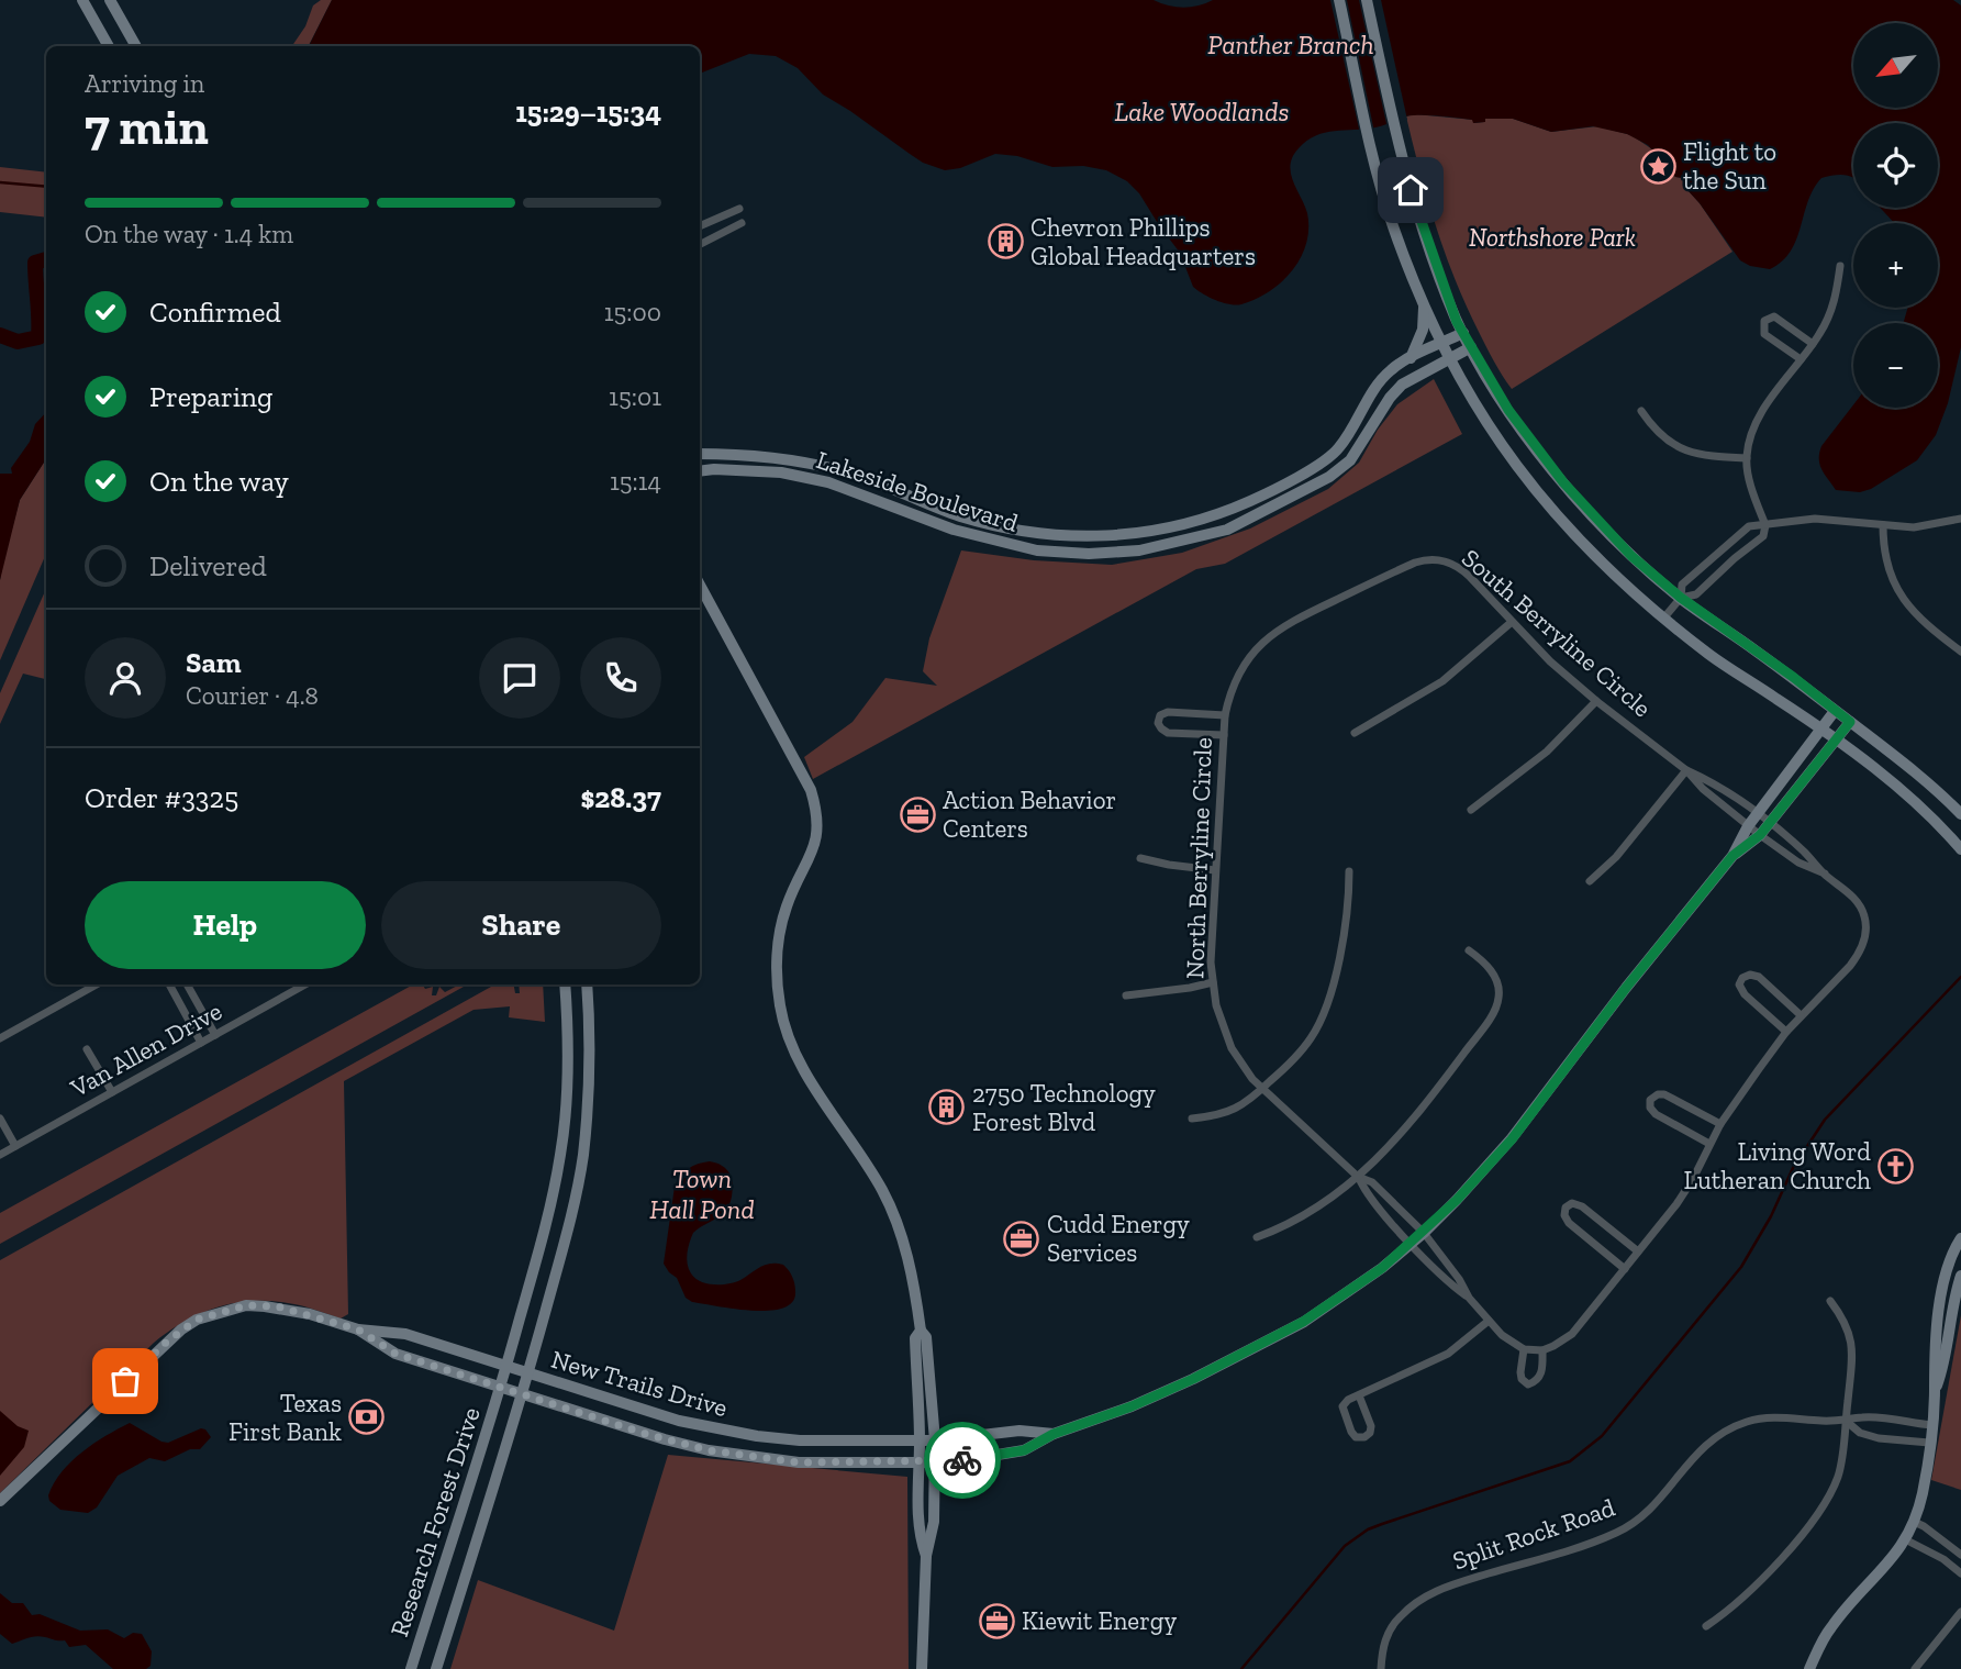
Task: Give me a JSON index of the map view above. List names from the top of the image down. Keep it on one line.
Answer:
{"streets":{"street":["Lakeside Boulevard","South Berryline Circle","North Berryline Circle","Van Allen Drive","New Trails Drive","Research Forest Drive","Split Rock Road"]},"crossings":[["South Berryline Circle","North Berryline Circle"],["South Berryline Circle","New Trails Drive"],["North Berryline Circle","New Trails Drive"],["New Trails Drive","Research Forest Drive"]],"water":["Panther Branch","Lake Woodlands","Town Hall Pond"],"parks":["Northshore Park"],"places":{"place":["Flight to the Sun"],"building":["Chevron Phillips Global Headquarters","2750 Technology Forest Blvd"],"office":["Action Behavior Centers","Cudd Energy Services","Kiewit Energy"],"church":["Living Word Lutheran Church"],"bank":["Texas First Bank"]},"north":"bottom left","page":{"map_buttons":["+","−"],"heading":["7 min","Arriving in","15:29–15:34"],"panel":["Sam","Courier · 4.8","Order #3325","$28.37"],"bar":"On the way · 1.4 km","list":[["Confirmed","15:00"],["Preparing","15:01"],["On the way","15:14"],"Delivered"],"buttons":["Help","Share"]}}
